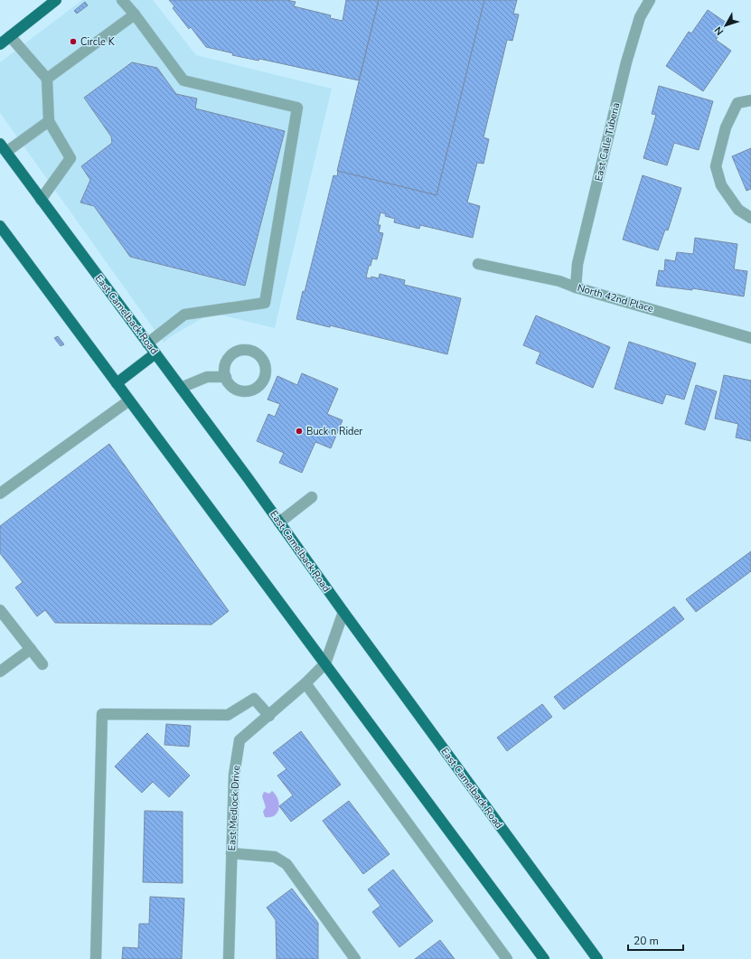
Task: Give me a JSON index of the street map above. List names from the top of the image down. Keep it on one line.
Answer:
{"streets":{"main road":["East Camelback Road"],"street":["East Calle Tuberia","North 42nd Place","East Medlock Drive"]},"crossings":[["East Calle Tuberia","North 42nd Place"],["East Camelback Road","East Medlock Drive"]],"places":["Circle K","Buck n Rider"],"scale_bar":"20 m","north":"bottom left"}
